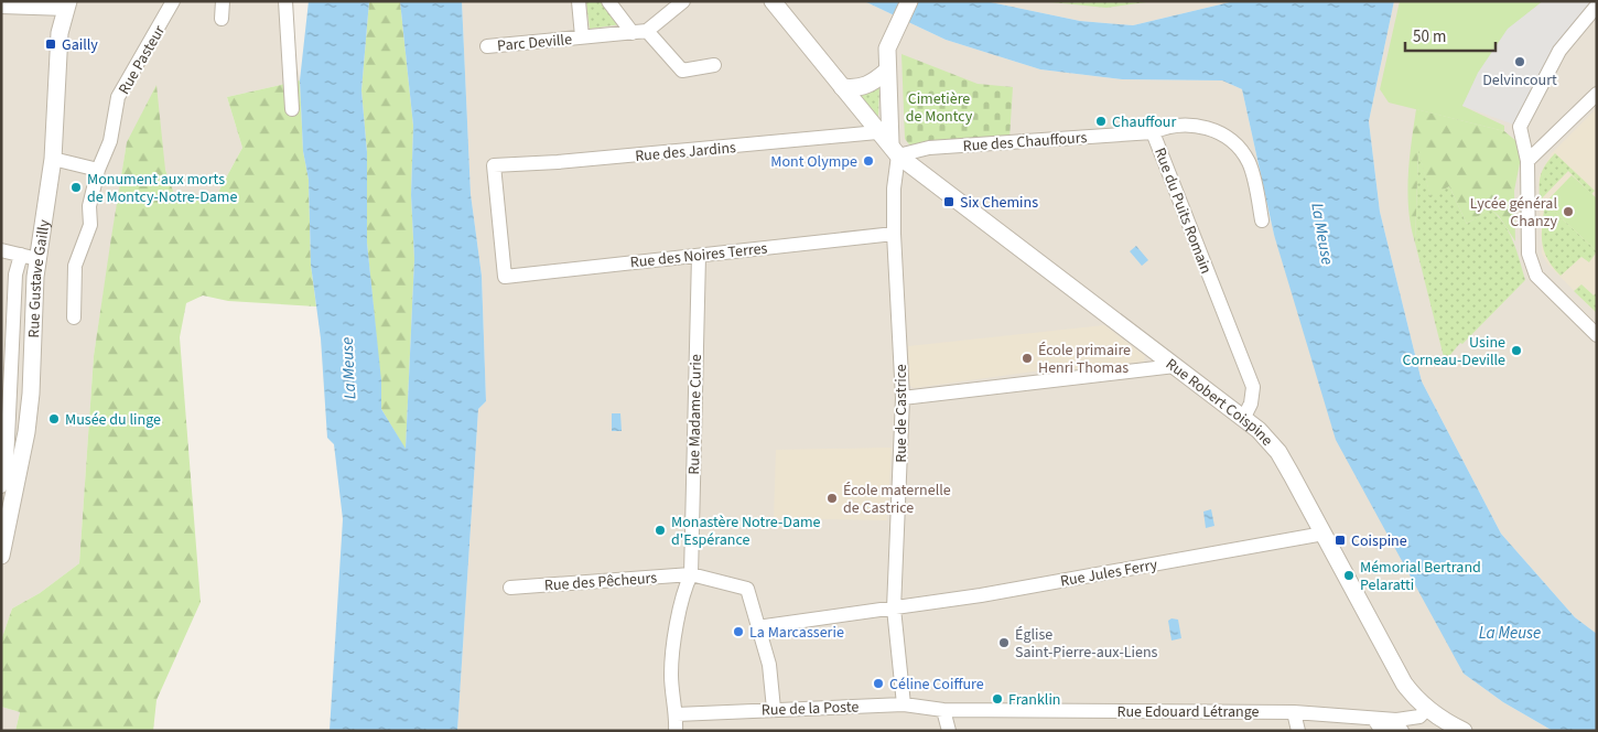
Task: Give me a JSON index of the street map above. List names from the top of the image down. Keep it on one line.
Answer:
{"streets":{"street":["Parc Deville","Rue Pasteur","Rue des Chauffours","Rue des Jardins","Rue du Puits Romain","Rue des Noires Terres","Rue Gustave Gailly","Rue Robert Coispine","Rue de Castrice","Rue Madame Curie","Rue Jules Ferry","Rue des Pêcheurs","Rue de la Poste","Rue Edouard Létrange"]},"crossings":[["Rue des Chauffours","Rue des Jardins"],["Rue des Chauffours","Rue du Puits Romain"],["Rue des Chauffours","Rue Robert Coispine"],["Rue des Chauffours","Rue de Castrice"],["Rue des Jardins","Rue des Noires Terres"],["Rue des Jardins","Rue Robert Coispine"],["Rue des Jardins","Rue de Castrice"],["Rue du Puits Romain","Rue Robert Coispine"],["Rue des Noires Terres","Rue de Castrice"],["Rue des Noires Terres","Rue Madame Curie"],["Rue Robert Coispine","Rue de Castrice"],["Rue Robert Coispine","Rue Jules Ferry"],["Rue Robert Coispine","Rue Edouard Létrange"],["Rue de Castrice","Rue Jules Ferry"],["Rue de Castrice","Rue de la Poste"],["Rue Madame Curie","Rue des Pêcheurs"],["Rue Madame Curie","Rue de la Poste"],["Rue Jules Ferry","Rue des Pêcheurs"],["Rue de la Poste","Rue Edouard Létrange"]],"water":["La Meuse"],"parks":["Cimetière de Montcy"],"places":{"transit":["Gailly","Six Chemins","Coispine"],"other":["Delvincourt","Chauffour","Mont Olympe","Monument aux morts de Montcy-Notre-Dame","Lycée général Chanzy","Usine Corneau-Deville","École primaire Henri Thomas","Musée du linge","École maternelle de Castrice","Monastère Notre-Dame d'Espérance","Mémorial Bertrand Pelaratti","La Marcasserie","Église Saint-Pierre-aux-Liens","Céline Coiffure","Franklin"]},"scale_bar":"50 m"}
